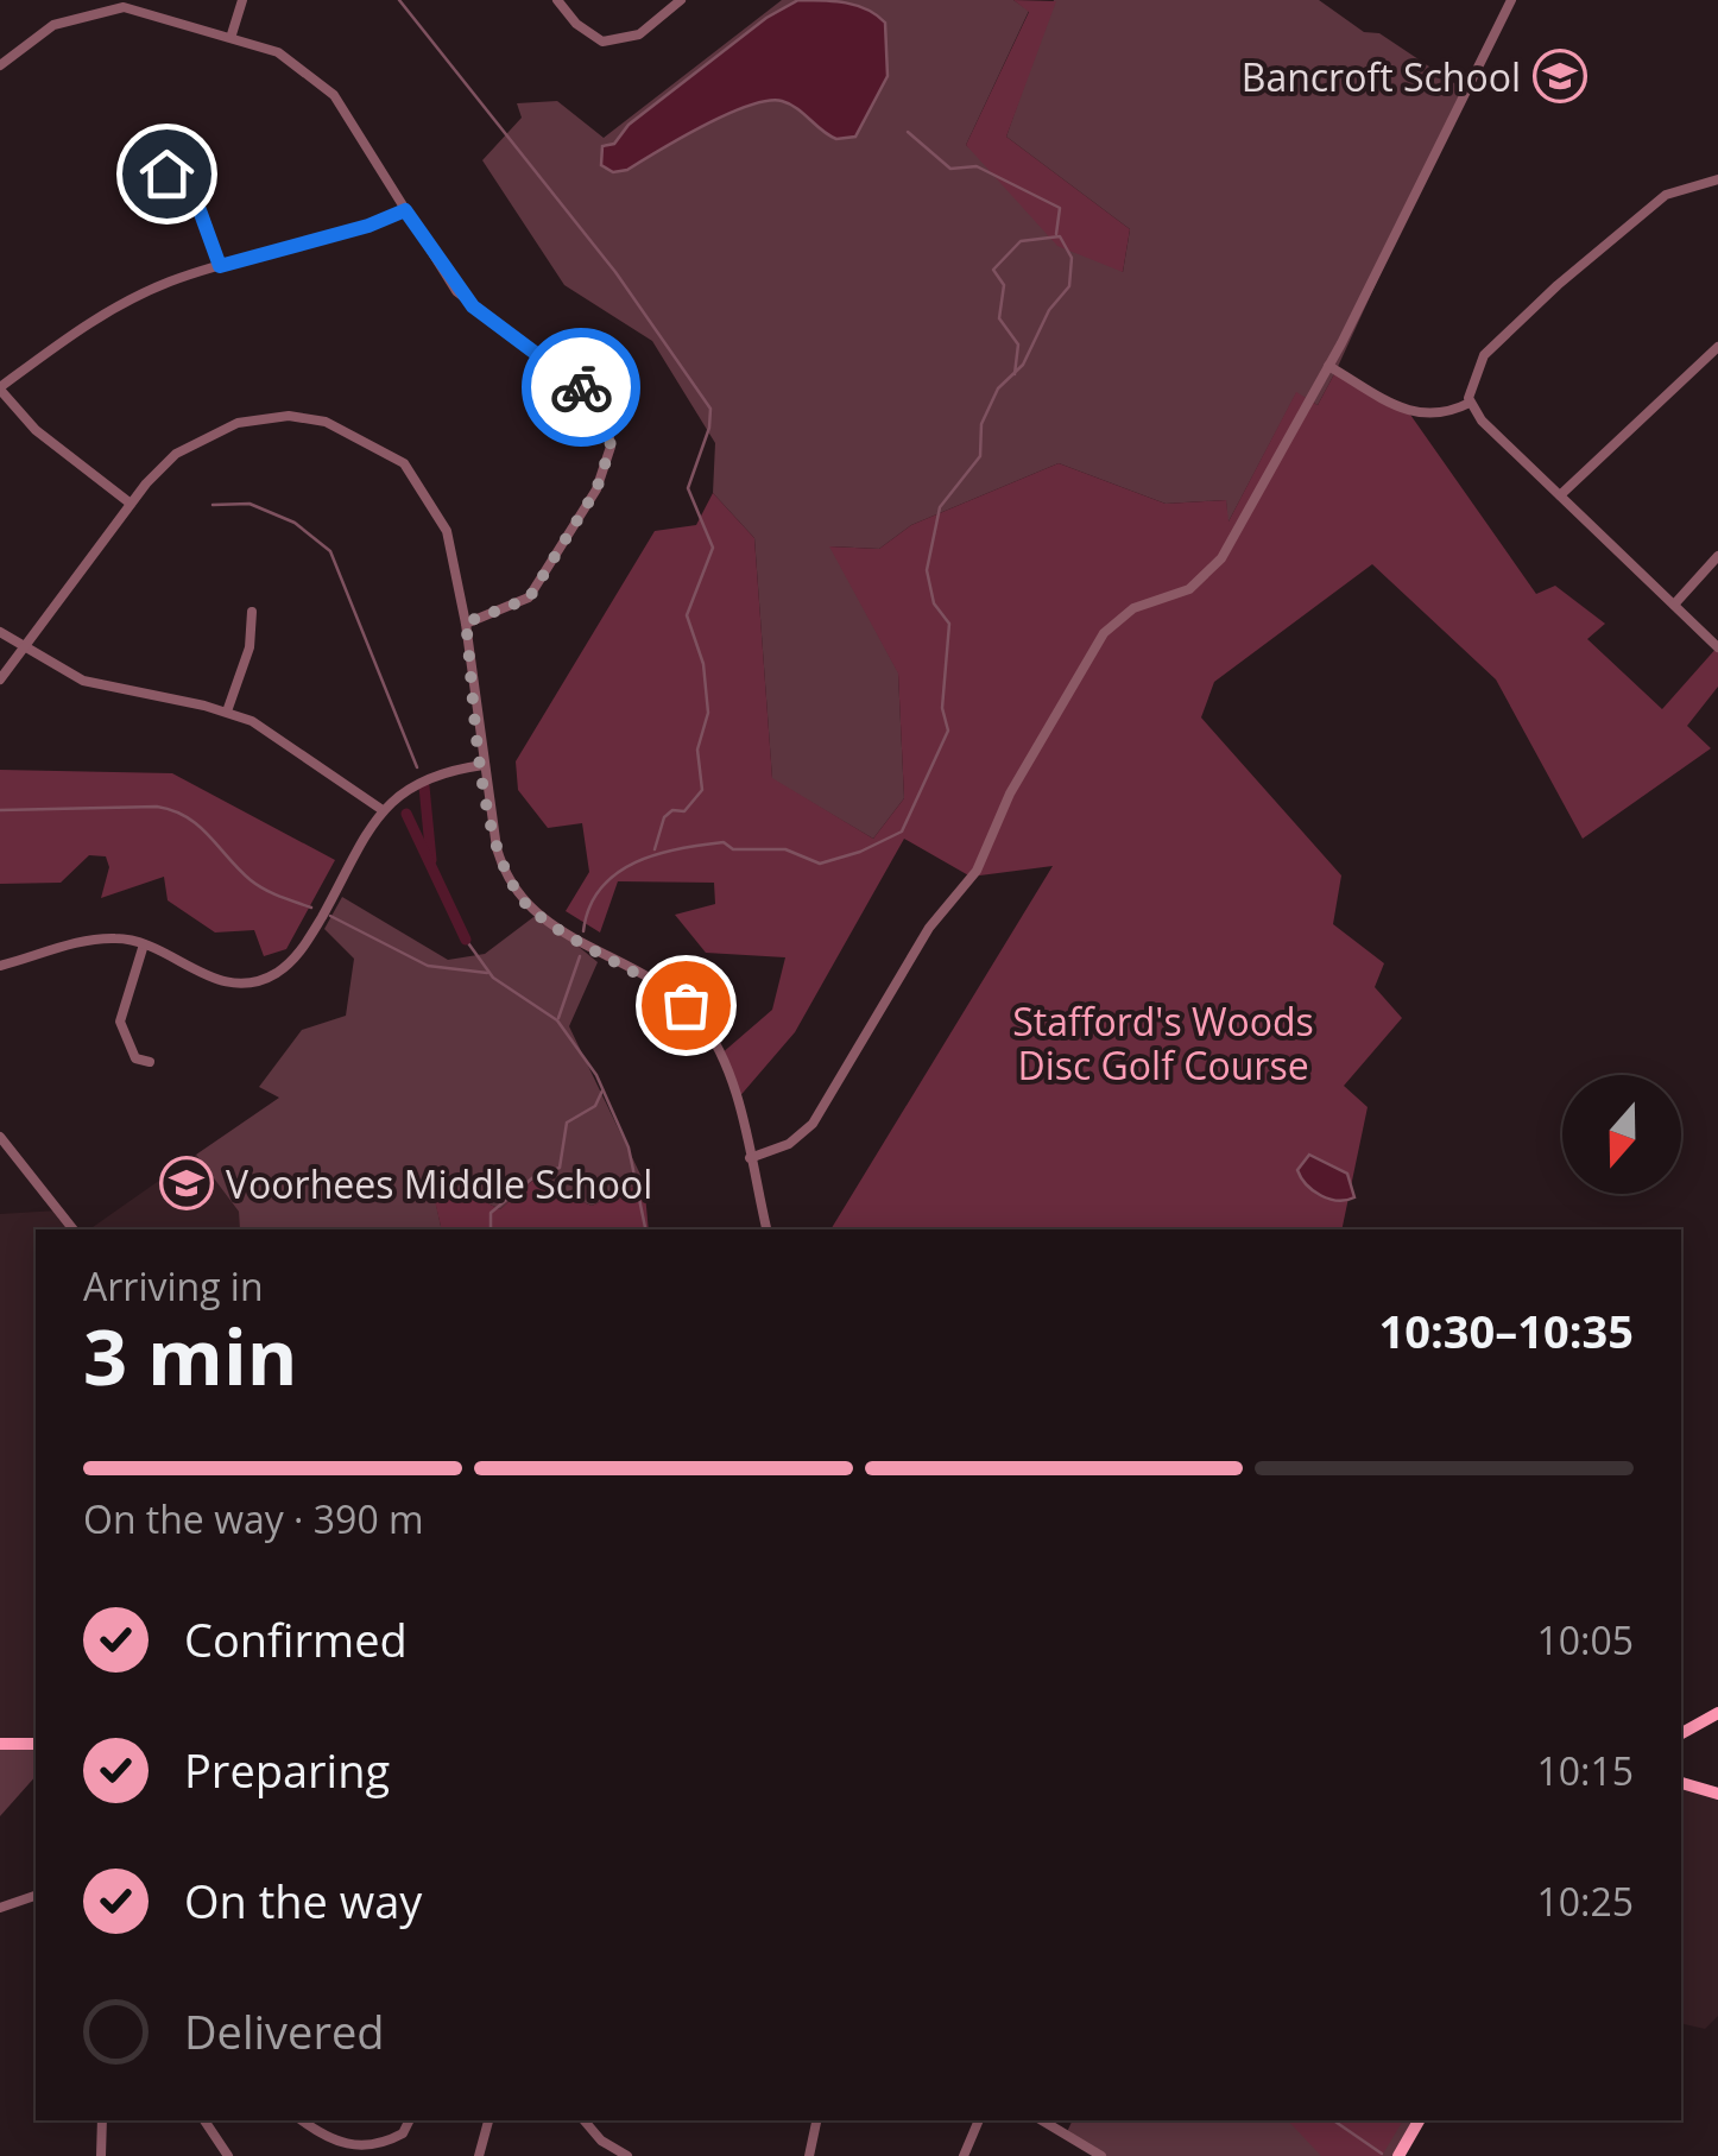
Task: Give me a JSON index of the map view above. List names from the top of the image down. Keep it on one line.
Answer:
{"parks":["Stafford's Woods Disc Golf Course"],"places":{"school or university":["Bancroft School","Voorhees Middle School"]},"north":"bottom","page":{"heading":["3 min","Arriving in","10:30–10:35"],"bar":"On the way · 390 m","list":[["Confirmed","10:05"],["Preparing","10:15"],["On the way","10:25"],"Delivered"]}}
